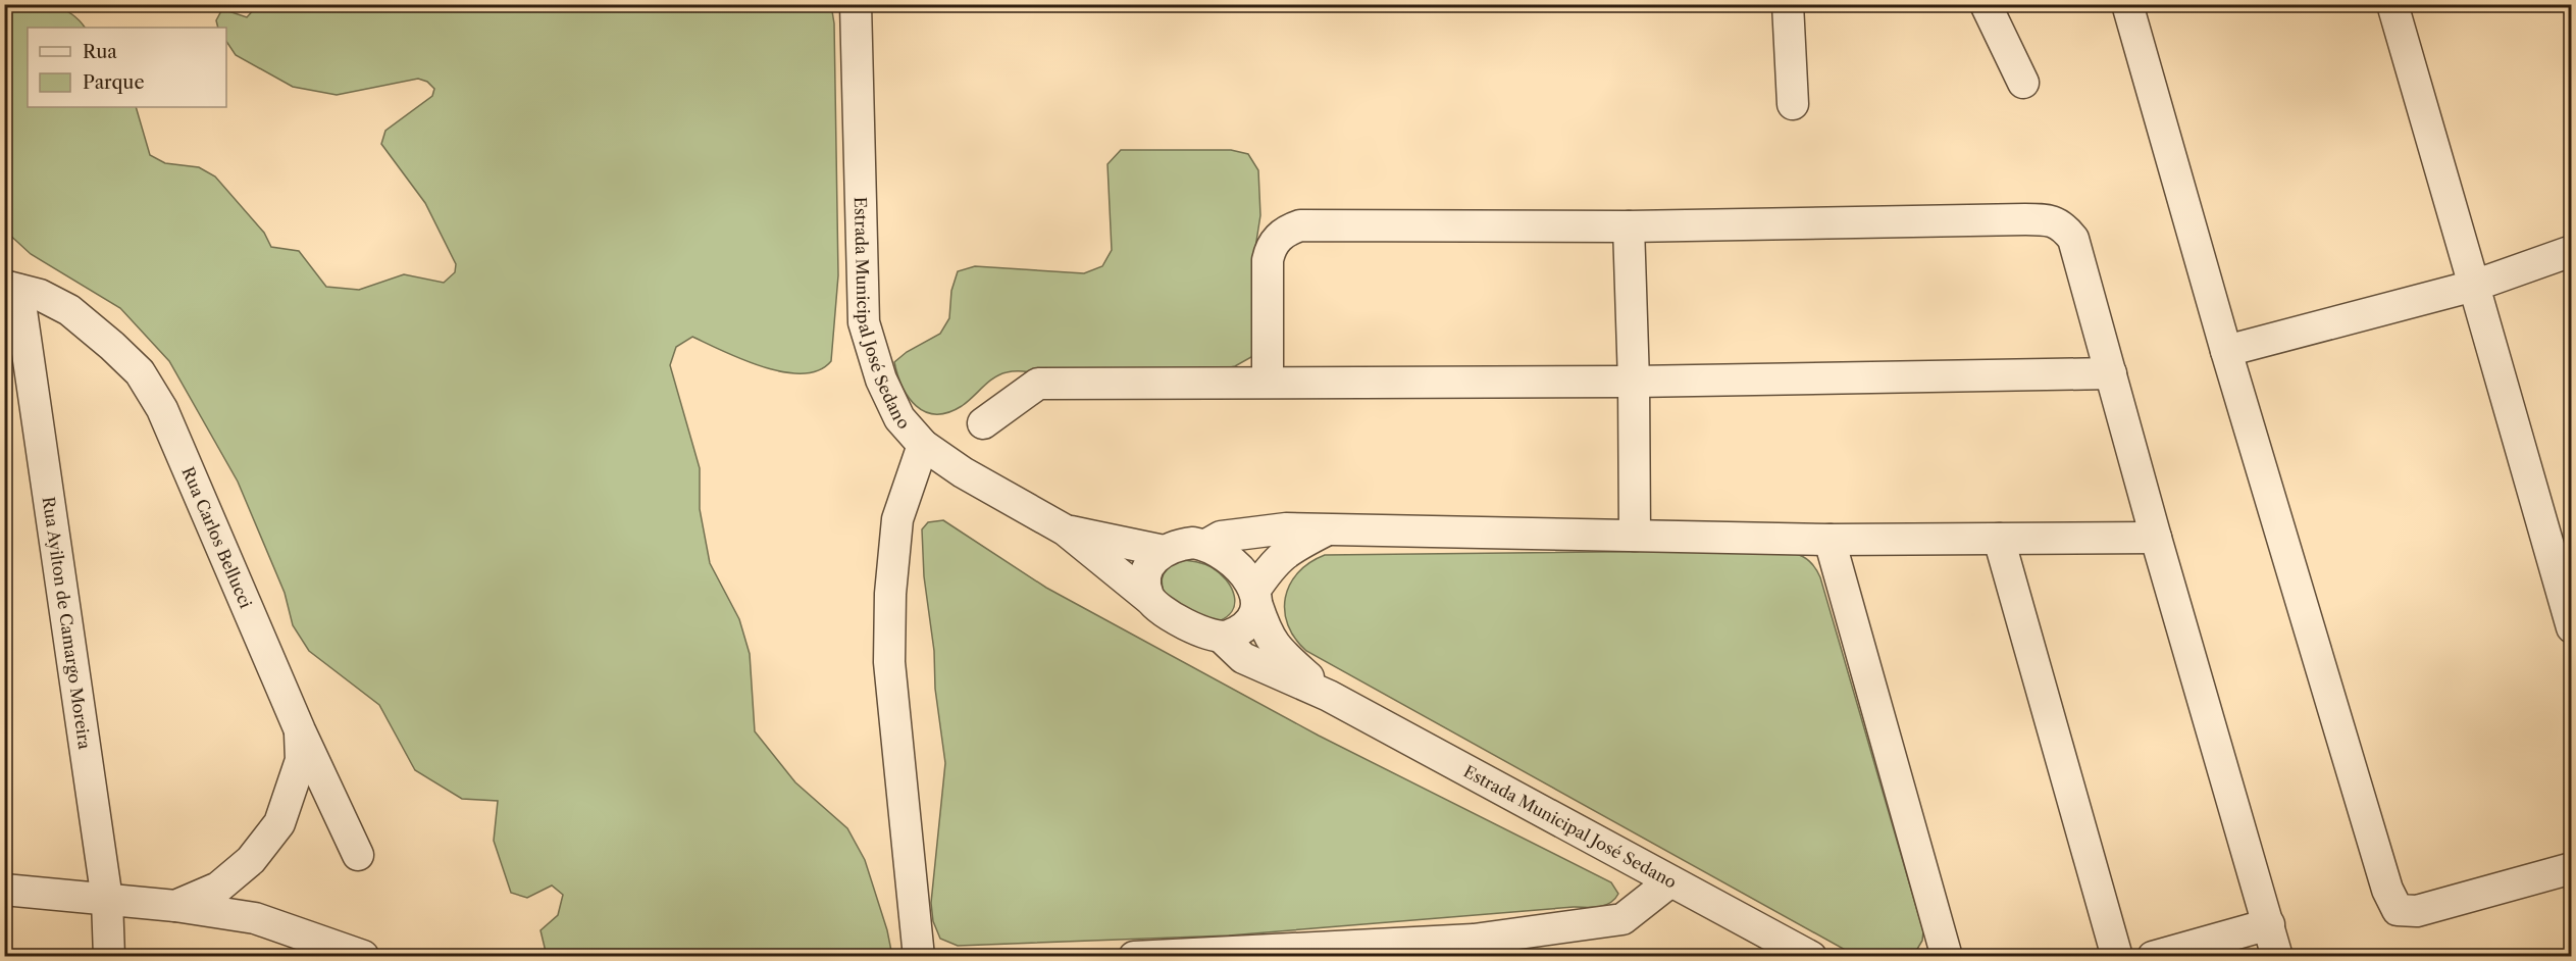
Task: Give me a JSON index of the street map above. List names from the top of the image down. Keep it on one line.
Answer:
{"streets":{"street":["Estrada Municipal José Sedano","Rua Carlos Bellucci","Rua Ayilton de Camargo Moreira"]},"crossings":[["Rua Carlos Bellucci","Rua Ayilton de Camargo Moreira"]],"legend":["Rua","Parque"]}
